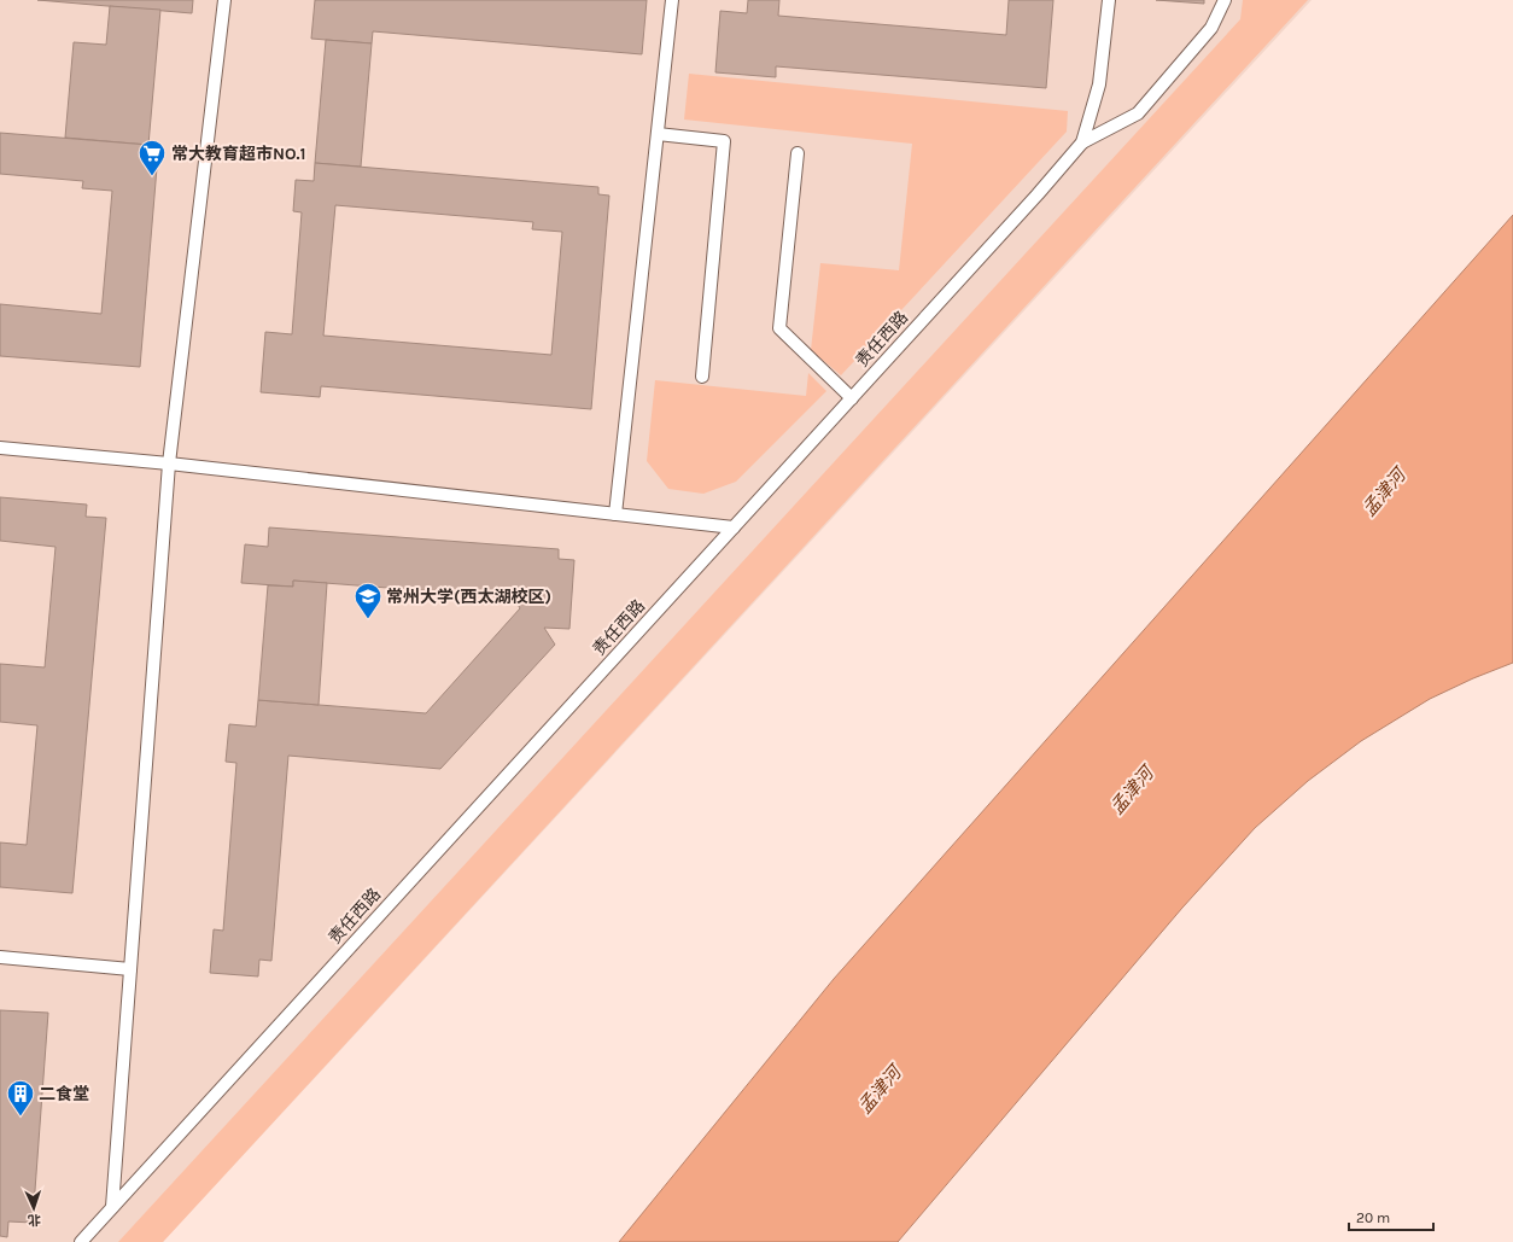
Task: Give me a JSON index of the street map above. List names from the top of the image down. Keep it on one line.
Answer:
{"streets":{"lane":["责任西路"]},"water":["孟津河"],"places":{"supermarket":["常大教育超市NO.1"],"school or university":["常州大学(西太湖校区)"],"building":["二食堂"]},"scale_bar":"20 m","north":"bottom"}
